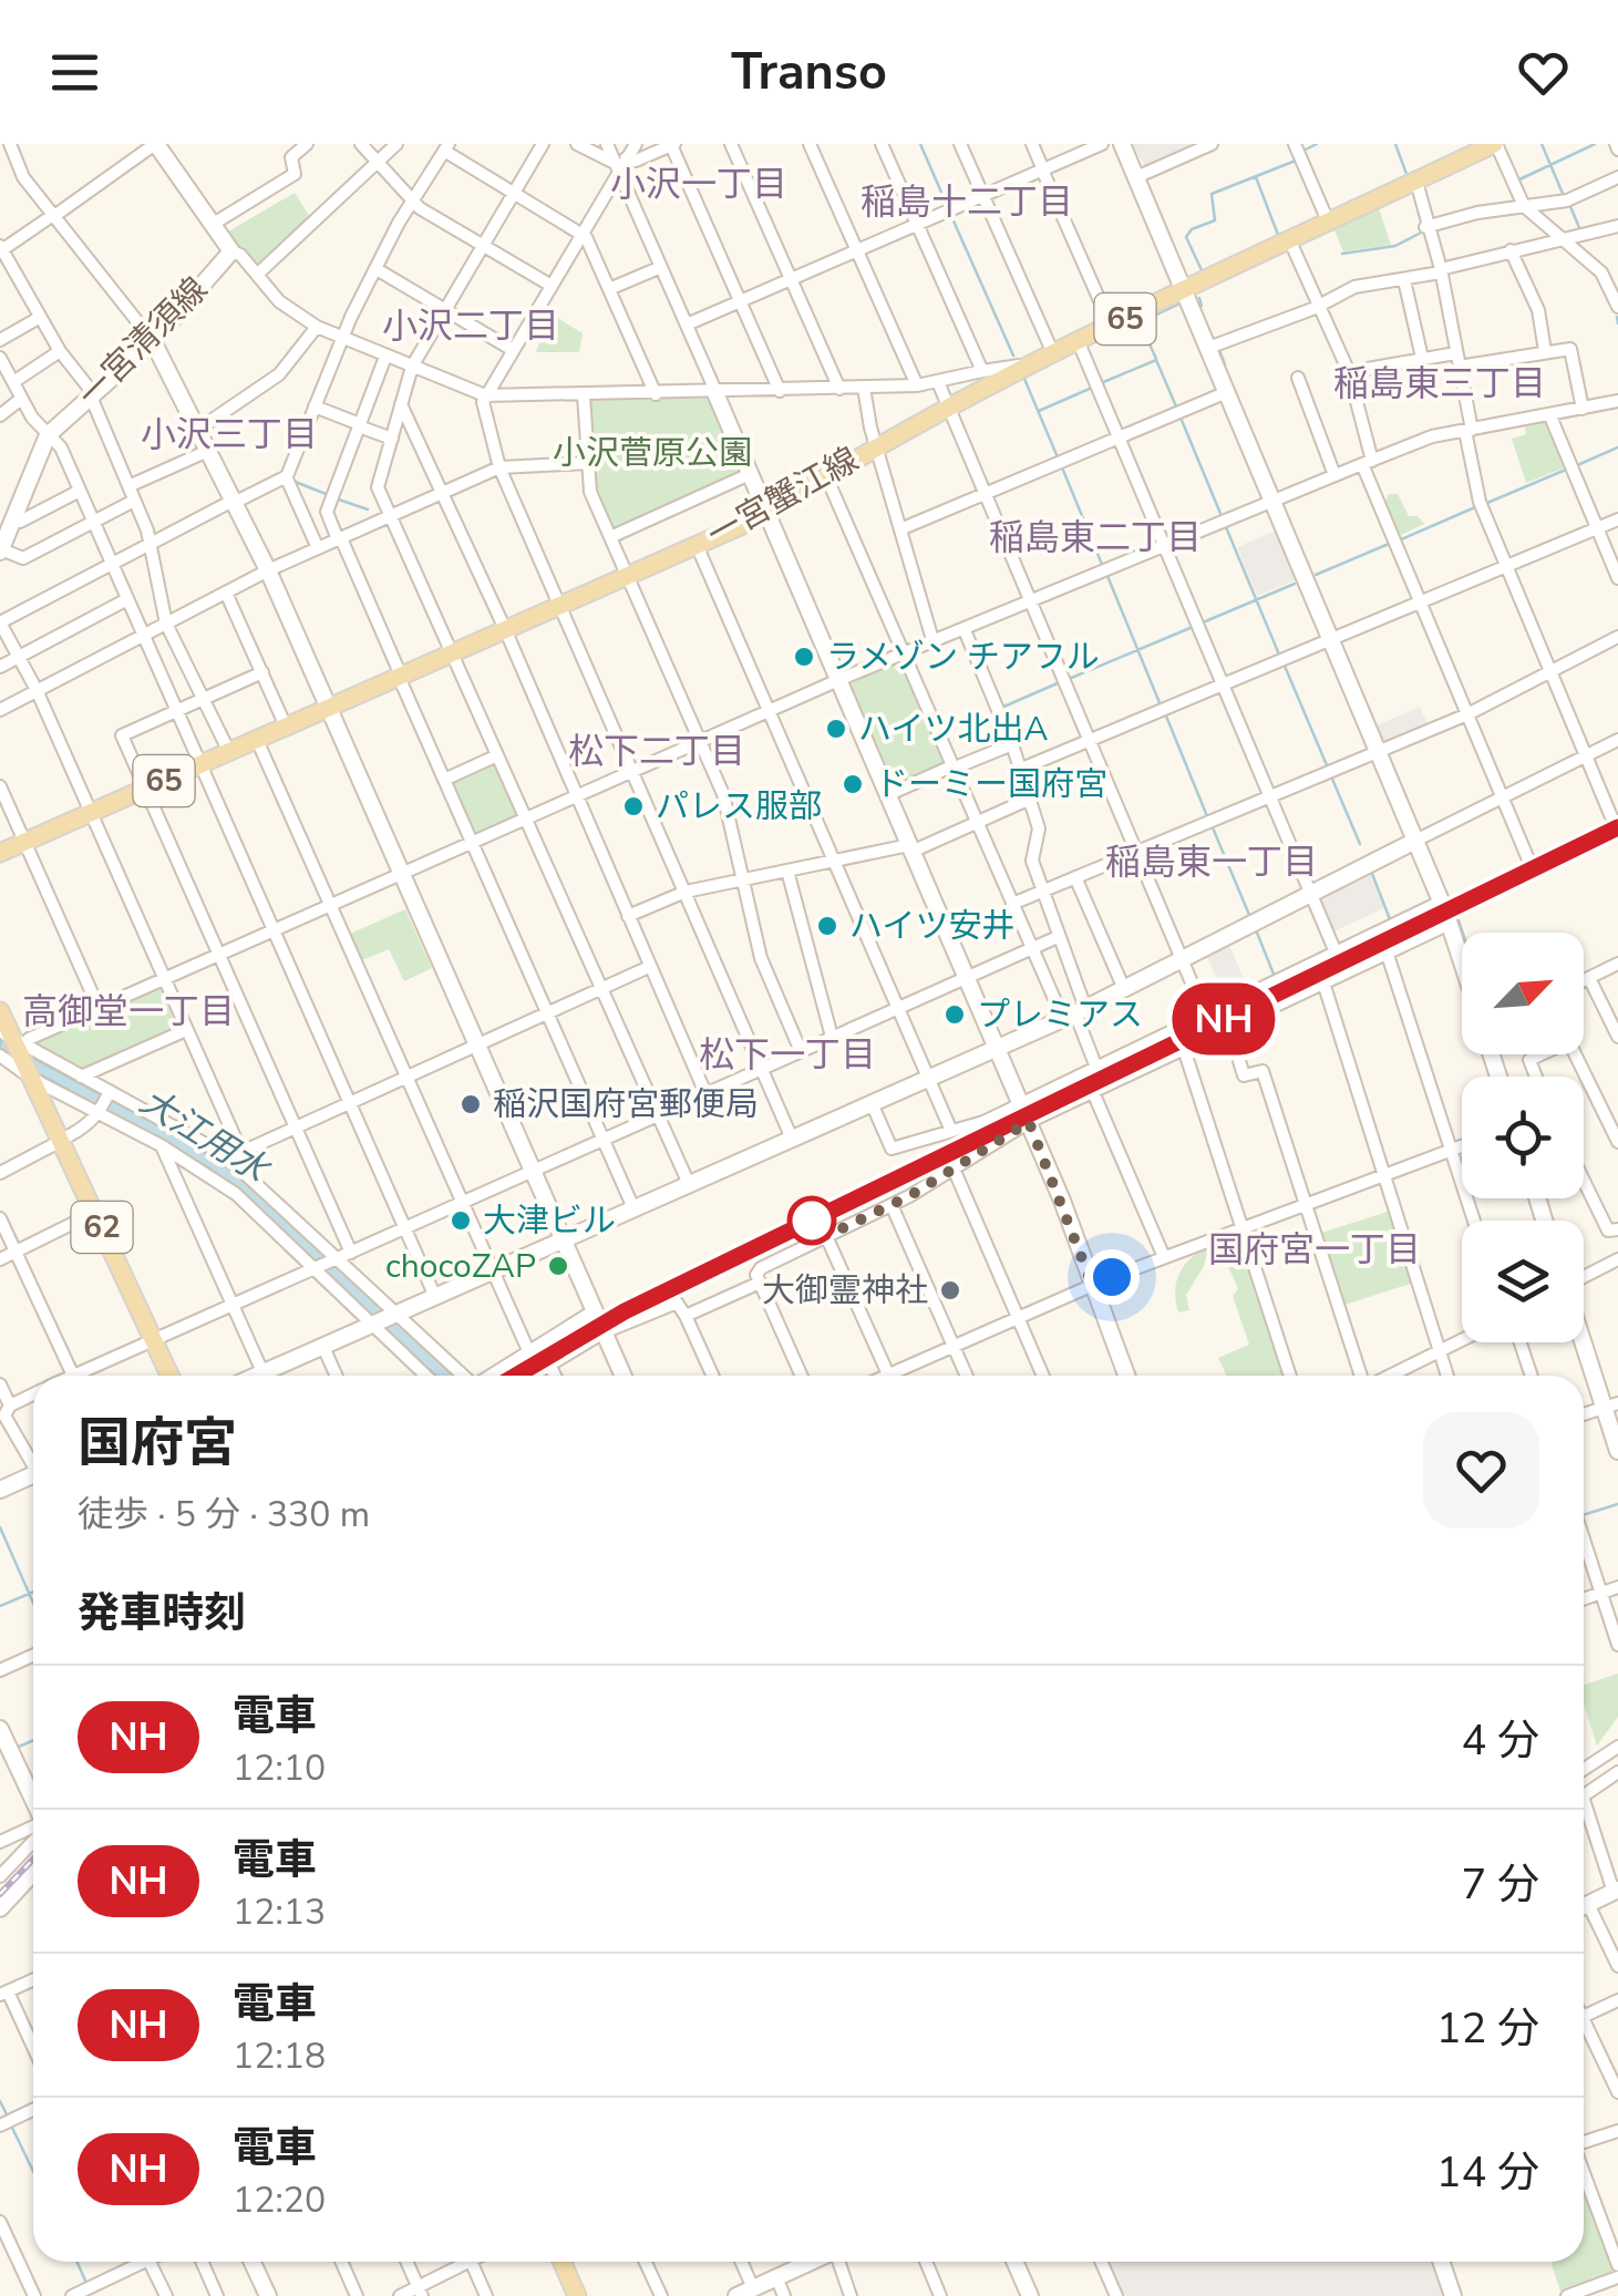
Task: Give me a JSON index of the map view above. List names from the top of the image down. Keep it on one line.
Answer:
{"streets":{"main road":["65","一宮蟹江線","62"],"street":["一宮清須線"]},"districts":["小沢一丁目","稲島十二丁目","小沢二丁目","稲島東三丁目","小沢三丁目","稲島東二丁目","松下二丁目","稲島東一丁目","高御堂一丁目","松下一丁目","国府宮一丁目"],"water":["大江用水"],"parks":["小沢菅原公園"],"places":["ラメゾン チアフル","ハイツ北出A","ドーミー国府宮","パレス服部","ハイツ安井","プレミアス","稲沢国府宮郵便局","大津ビル","chocoZAP","大御霊神社"],"north":"top right","page":{"header":"Transo","on_map":"NH","heading":[["国府宮","徒歩 · 5 分 · 330 m"],"発車時刻"],"list":[{"mark":"NH","name":"電車","note":"12:10","value":"4 分"},{"mark":"NH","name":"電車","note":"12:13","value":"7 分"},{"mark":"NH","name":"電車","note":"12:18","value":"12 分"},{"mark":"NH","name":"電車","note":"12:20","value":"14 分"}]}}
